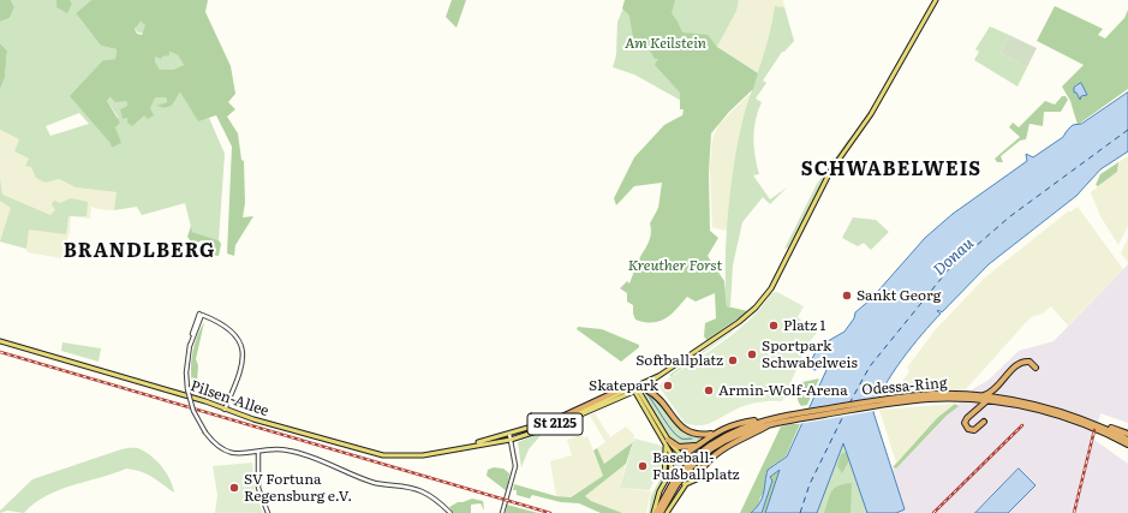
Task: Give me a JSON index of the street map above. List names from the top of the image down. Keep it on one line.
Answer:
{"streets":{"highway":["Odessa-Ring"],"main road":["Pilsen-Allee","St 2125"]},"crossings":[["Pilsen-Allee","St 2125"]],"districts":["SCHWABELWEIS","BRANDLBERG"],"water":["Donau"],"parks":["Am Keilstein","Kreuther Forst"],"places":["Sankt Georg","Platz 1","Sportpark Schwabelweis","Softballplatz","Skatepark","Armin-Wolf-Arena","Baseball- Fußballplatz","SV Fortuna Regensburg e.V."]}
